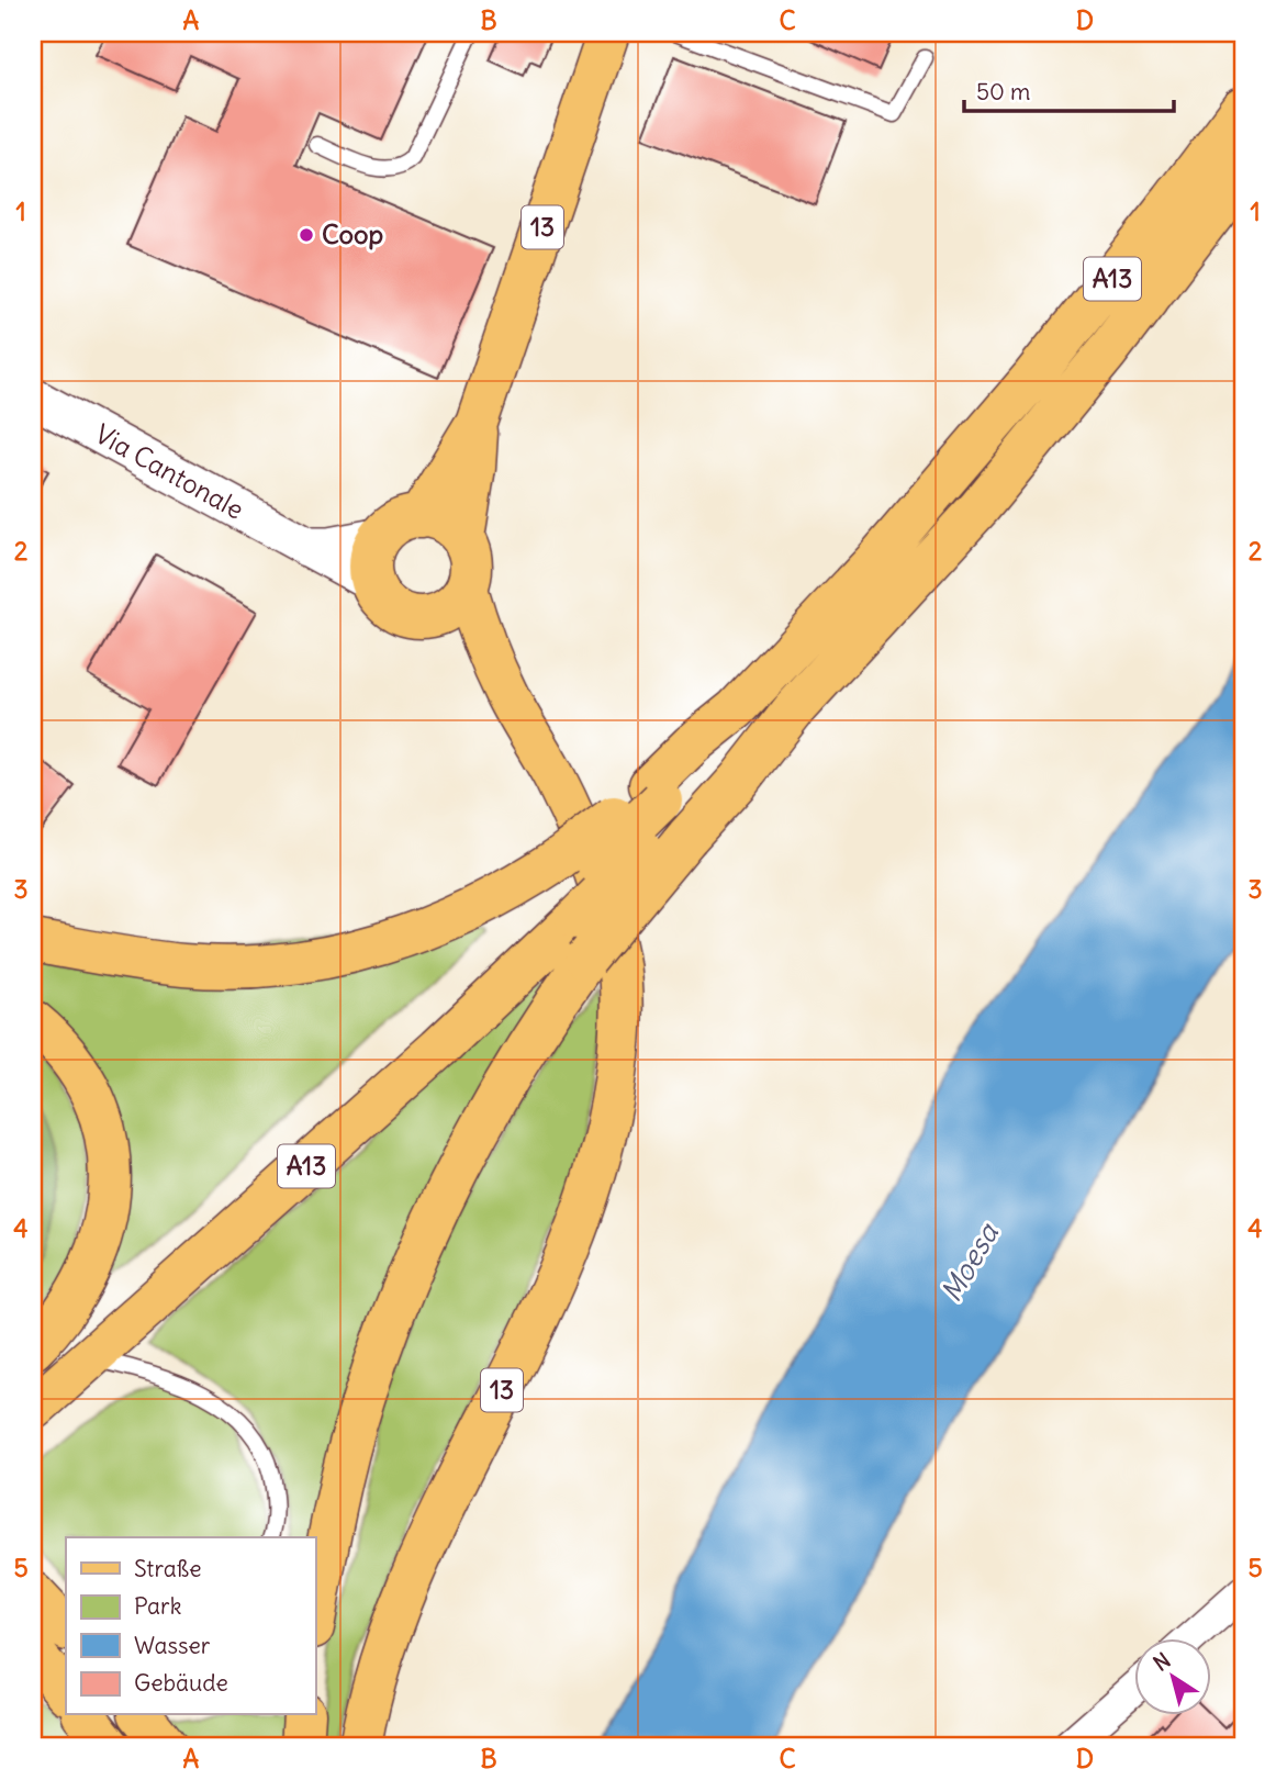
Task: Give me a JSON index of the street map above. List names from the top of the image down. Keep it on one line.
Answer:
{"streets":{"main road":["13","A13"],"street":["Via Cantonale"]},"crossings":[["13","Via Cantonale"]],"water":["Moesa"],"places":["Coop"],"legend":["Straße","Park","Wasser","Gebäude"],"scale_bar":"50 m","north":"top left","grid":{"columns":["A","B","C","D"],"rows":["1","2","3","4","5"]}}
